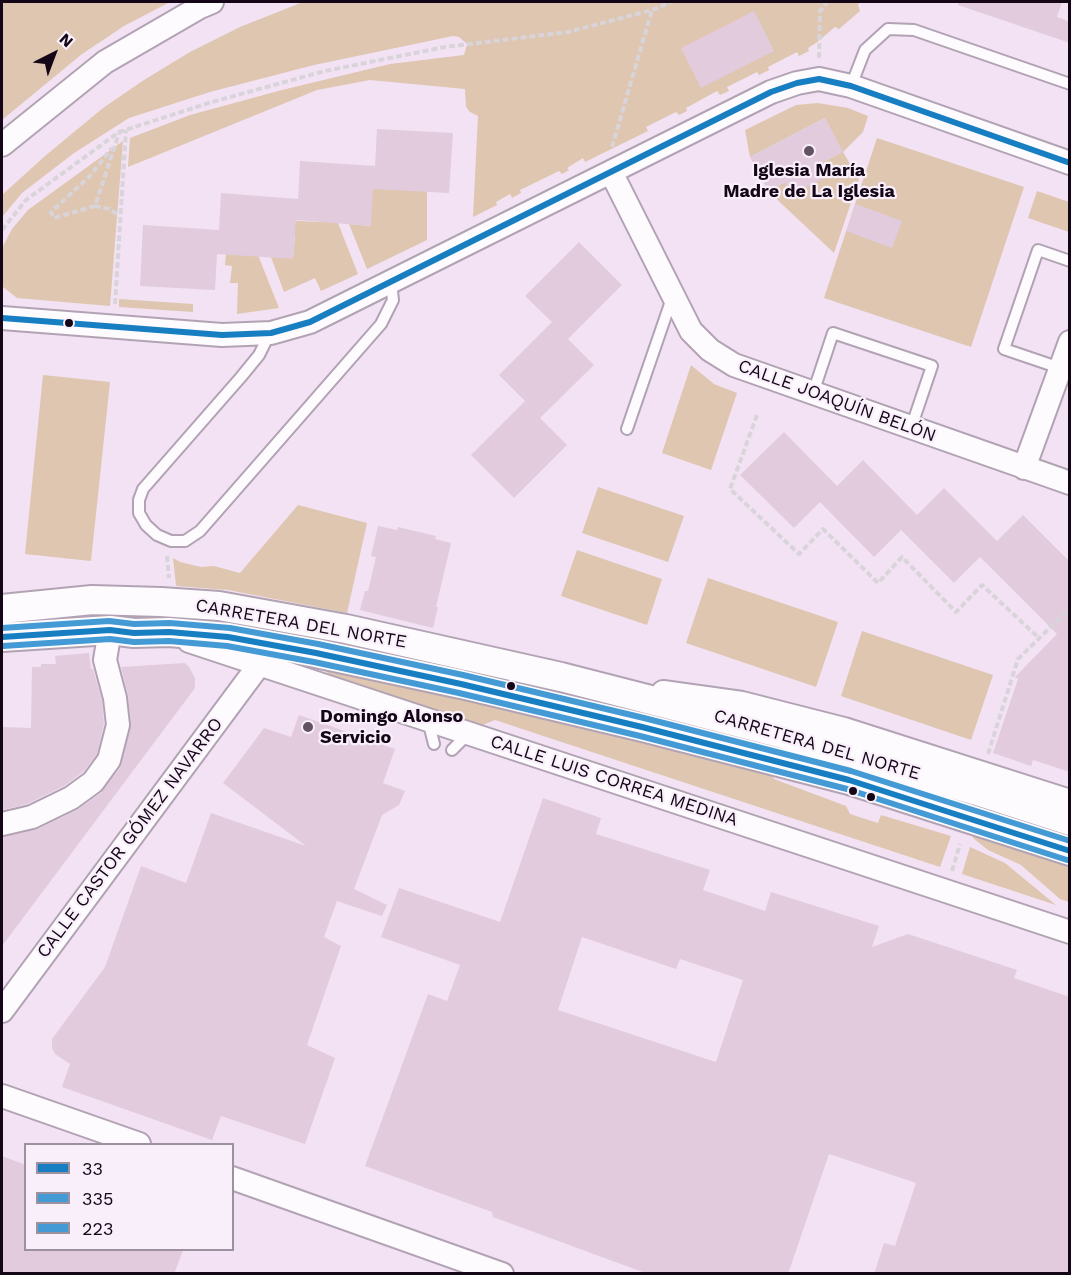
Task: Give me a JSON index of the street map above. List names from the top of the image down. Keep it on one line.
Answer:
{"streets":{"street":["CALLE JOAQUÍN BELÓN","CARRETERA DEL NORTE","CALLE LUIS CORREA MEDINA","CALLE CASTOR GÓMEZ NAVARRO"]},"crossings":[["CARRETERA DEL NORTE","CALLE LUIS CORREA MEDINA"],["CALLE LUIS CORREA MEDINA","CALLE CASTOR GÓMEZ NAVARRO"]],"places":["Iglesia María Madre de La Iglesia","Domingo Alonso Servicio"],"lines":["transit line 33","transit line 223","transit line 335"],"legend":["33","335","223"],"north":"top right"}
